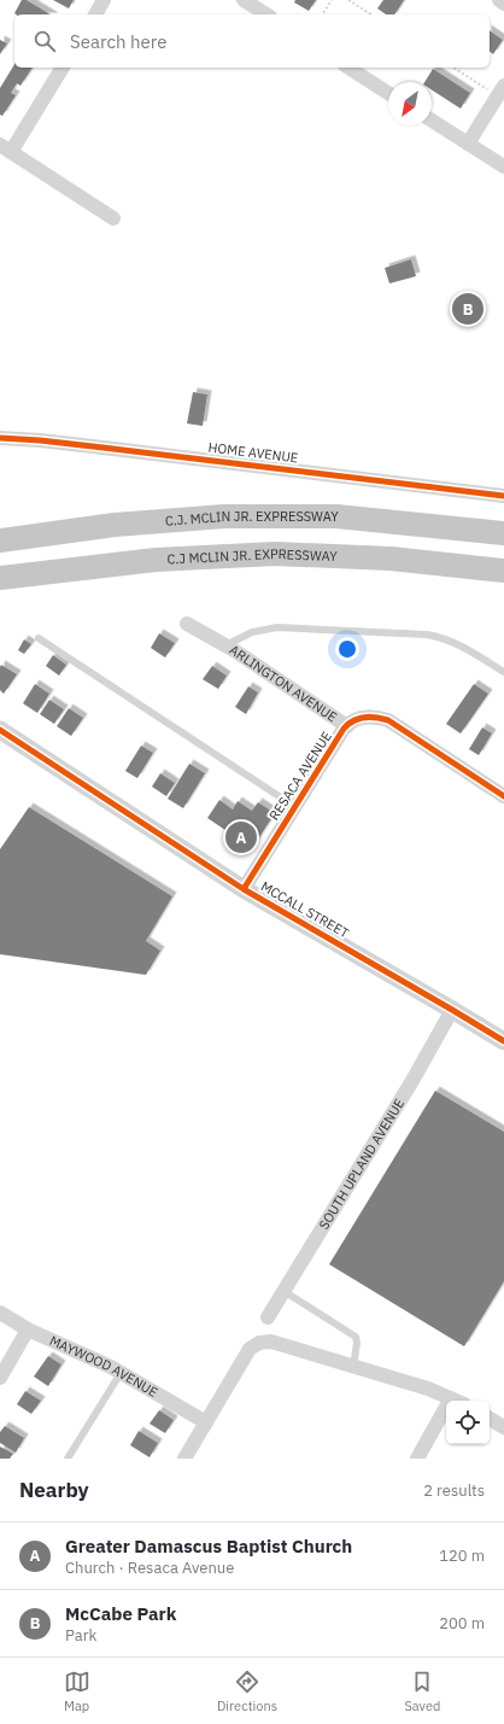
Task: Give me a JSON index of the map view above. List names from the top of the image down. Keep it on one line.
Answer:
{"streets":{"highway":["C.J. MCLIN JR. EXPRESSWAY","C.J MCLIN JR. EXPRESSWAY"],"street":["HOME AVENUE","ARLINGTON AVENUE","RESACA AVENUE","MCCALL STREET","SOUTH UPLAND AVENUE","MAYWOOD AVENUE"]},"crossings":[["ARLINGTON AVENUE","RESACA AVENUE"],["RESACA AVENUE","MCCALL STREET"],["MCCALL STREET","SOUTH UPLAND AVENUE"]],"north":"bottom left","page":{"search":"Search here","pins":["B","A"],"heading":["Nearby","2 results"],"list":[{"mark":"A","name":"Greater Damascus Baptist Church","note":"Church · Resaca Avenue","value":"120 m"},{"mark":"B","name":"McCabe Park","note":"Park","value":"200 m"}],"nav":["Map","Directions","Saved"]}}
